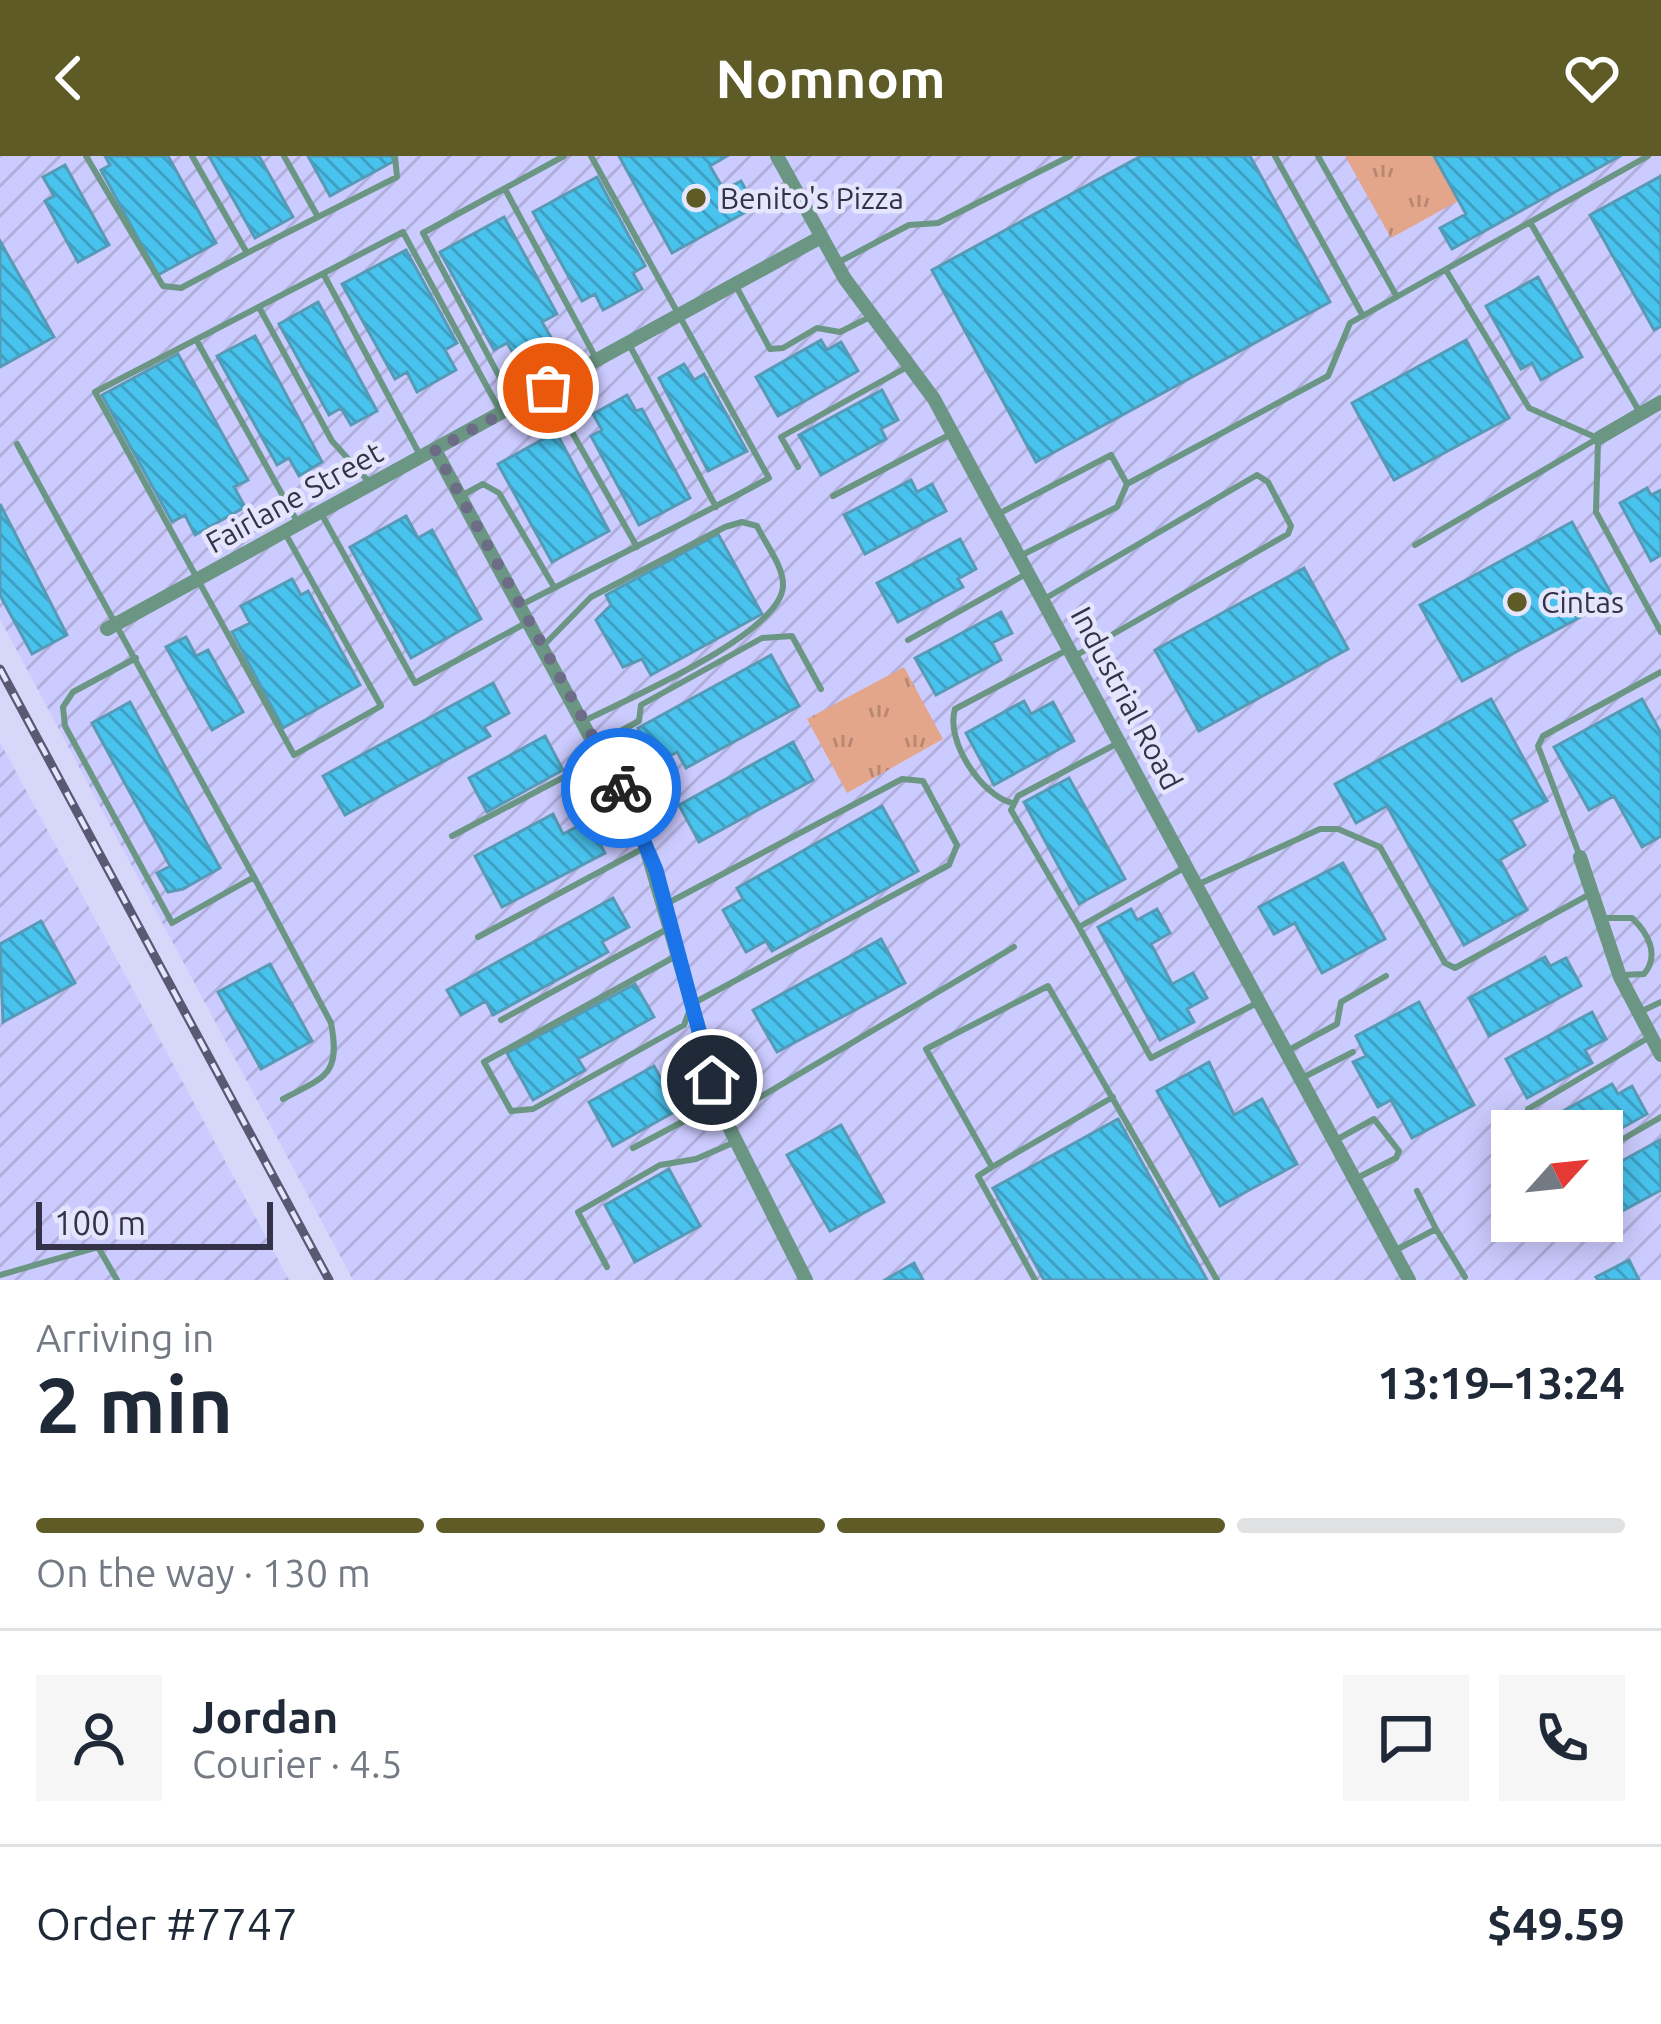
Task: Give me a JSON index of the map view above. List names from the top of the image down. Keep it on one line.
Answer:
{"streets":{"street":["Fairlane Street","Industrial Road"]},"crossings":[["Fairlane Street","Industrial Road"]],"places":["Benito's Pizza","Cintas"],"scale_bar":"100 m","north":"top right","page":{"header":"Nomnom","scale":"100 m","heading":["2 min","Arriving in","13:19–13:24"],"panel":["Jordan","Courier · 4.5","Order #7747","$49.59"],"bar":"On the way · 130 m"}}
